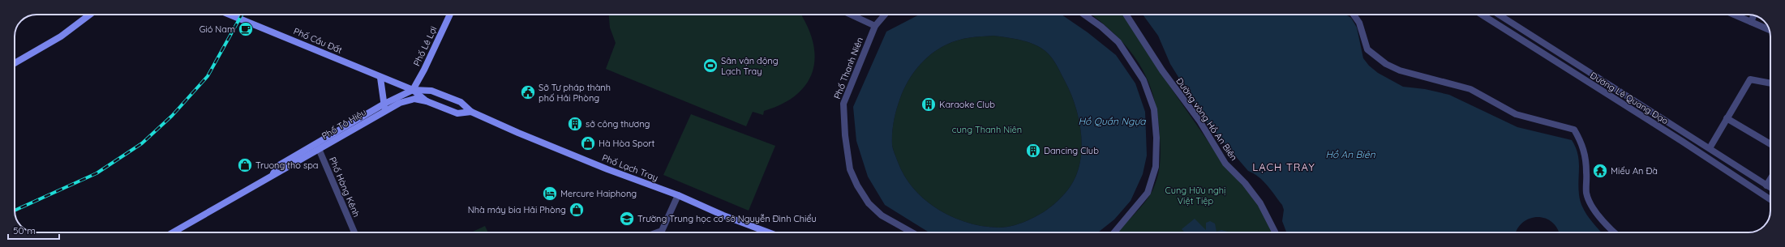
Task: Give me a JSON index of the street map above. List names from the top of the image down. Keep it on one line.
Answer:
{"streets":{"main road":["Phố Cầu Đất","Phố Lê Lợi","Phố Tô Hiệu","Phố Lạch Tray"],"street":["Phố Thanh Niên","Đường Lê Quang Đạo","Đường vòng Hồ An Biên","Phố Hàng Kênh"]},"crossings":[["Phố Cầu Đất","Phố Lê Lợi"],["Phố Cầu Đất","Phố Tô Hiệu"],["Phố Cầu Đất","Phố Lạch Tray"],["Phố Lê Lợi","Phố Tô Hiệu"],["Phố Lê Lợi","Phố Lạch Tray"],["Phố Tô Hiệu","Phố Lạch Tray"],["Phố Tô Hiệu","Phố Hàng Kênh"]],"districts":["LẠCH TRAY"],"water":["Hồ Quần Ngựa","Hồ An Biên"],"parks":["cung Thanh Niên","Cung Hữu nghị Việt Tiệp"],"places":{"cafe":["Gió Nam"],"sports":["Sân vận động Lạch Tray"],"public building":["Sở Tư pháp thành phố Hải Phòng"],"building":["Karaoke Club","sở công thương","Dancing Club"],"shop":["Hà Hòa Sport","Truong tho spa","Nhà máy bia Hải Phòng"],"temple":["Miếu An Đà"],"hotel":["Mercure Haiphong"],"school or university":["Trường Trung học cơ sở Nguyễn Đình Chiểu"]},"scale_bar":"50 m"}
